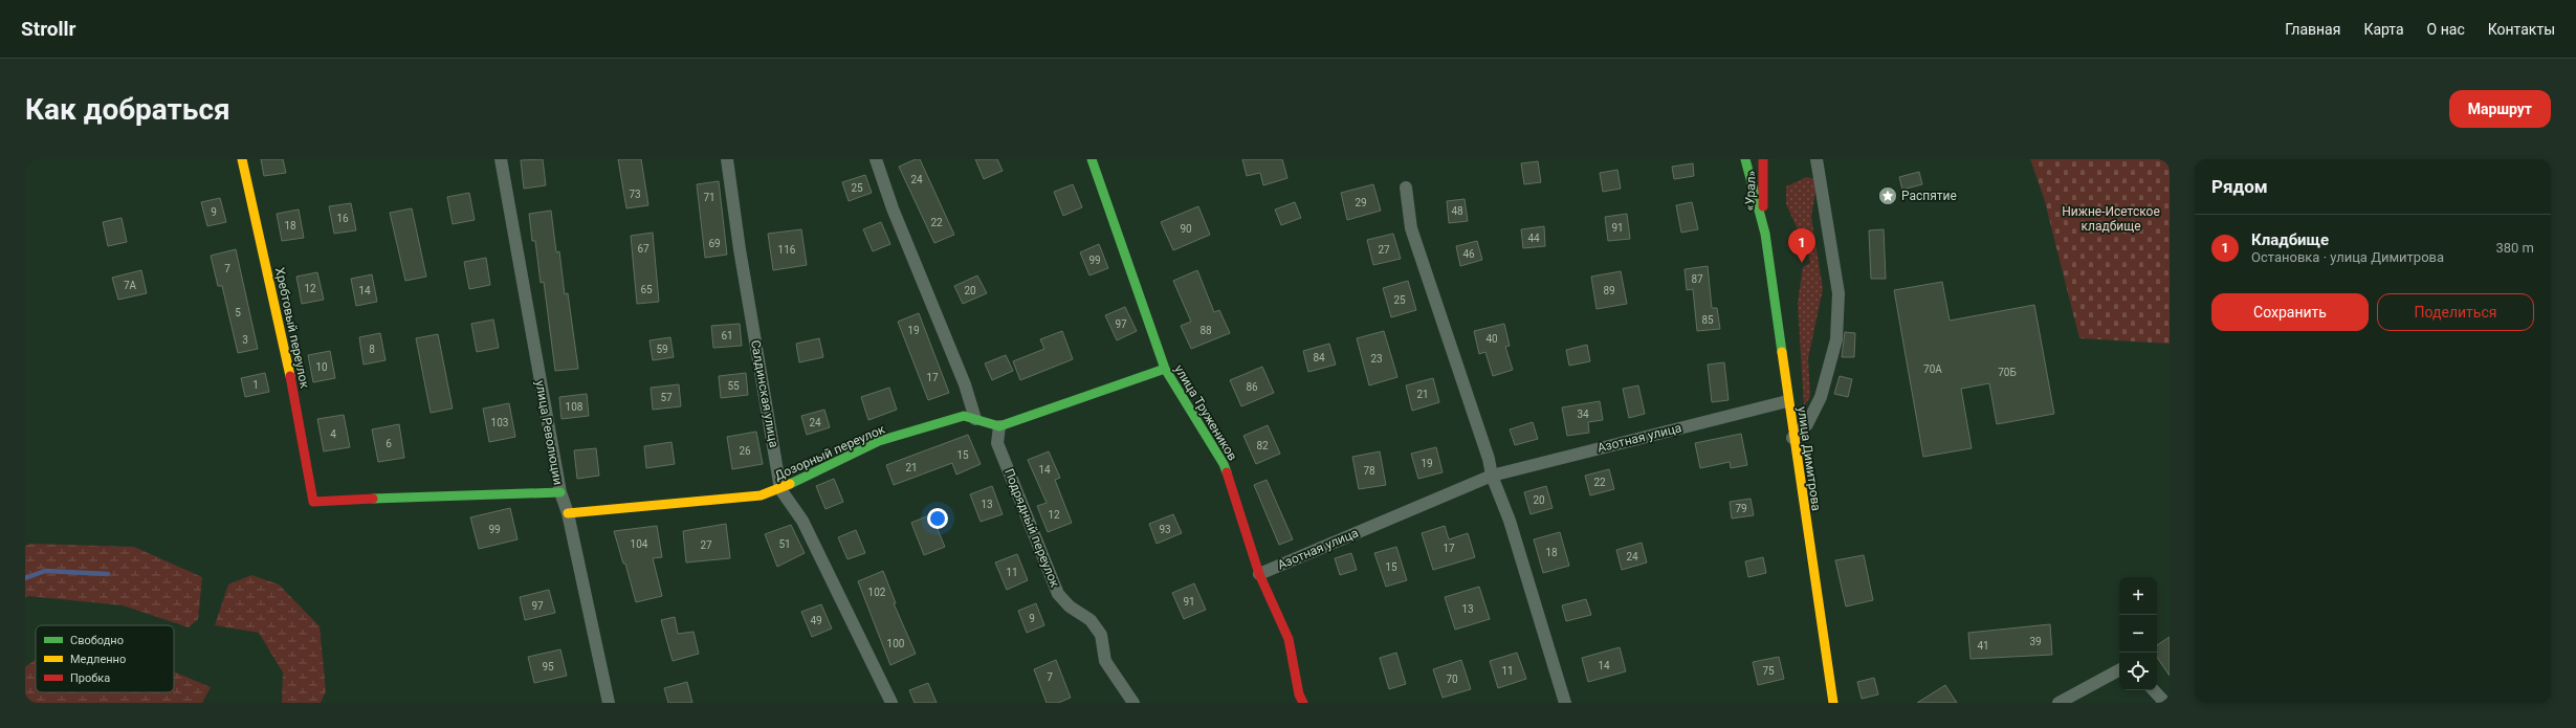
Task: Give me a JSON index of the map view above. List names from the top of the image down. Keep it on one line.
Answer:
{"streets":{"street":["«Урал»","Хребтовый переулок","Салдинская улица","улица Тружеников","улица Революции","Азотная улица","Дозорный переулок","улица Димитрова","Подрядный переулок"]},"crossings":[["«Урал»","улица Димитрова"],["Хребтовый переулок","улица Революции"],["Салдинская улица","Дозорный переулок"],["улица Тружеников","Азотная улица"],["улица Революции","Дозорный переулок"],["Азотная улица","улица Димитрова"],["Дозорный переулок","Подрядный переулок"]],"parks":["Нижне-Исетское кладбище"],"places":{"place":["Распятие"]},"house_numbers":["24","25","73","71","29","48","9","16","22","18","91","90","44","69","67","116","27","46","99","7","87","7А","12","65","14","20","89","25","5","85","97","19","88","61","40","3","8","59","84","23","10","70А","70Б","17","1","55","86","21","57","108","34","103","24","4","6","82","26","15","19","21","14","78","22","20","13","79","12","99","93","104","51","27","17","18","24","15","11","102","91","97","13","9","49","39","100","41","14","95","11","75","7","70"],"legend":["Свободно","Медленно","Пробка"],"page":{"header":"Strollr","nav":["Главная","Карта","О нас","Контакты"],"buttons":["Маршрут",["Сохранить","Поделиться"]],"title":"Как добраться","heading":"Рядом","list":[{"mark":"1","name":"Кладбище","note":"Остановка · улица Димитрова","value":"380 m"}],"pins":"1","map_buttons":["+","−"]}}
